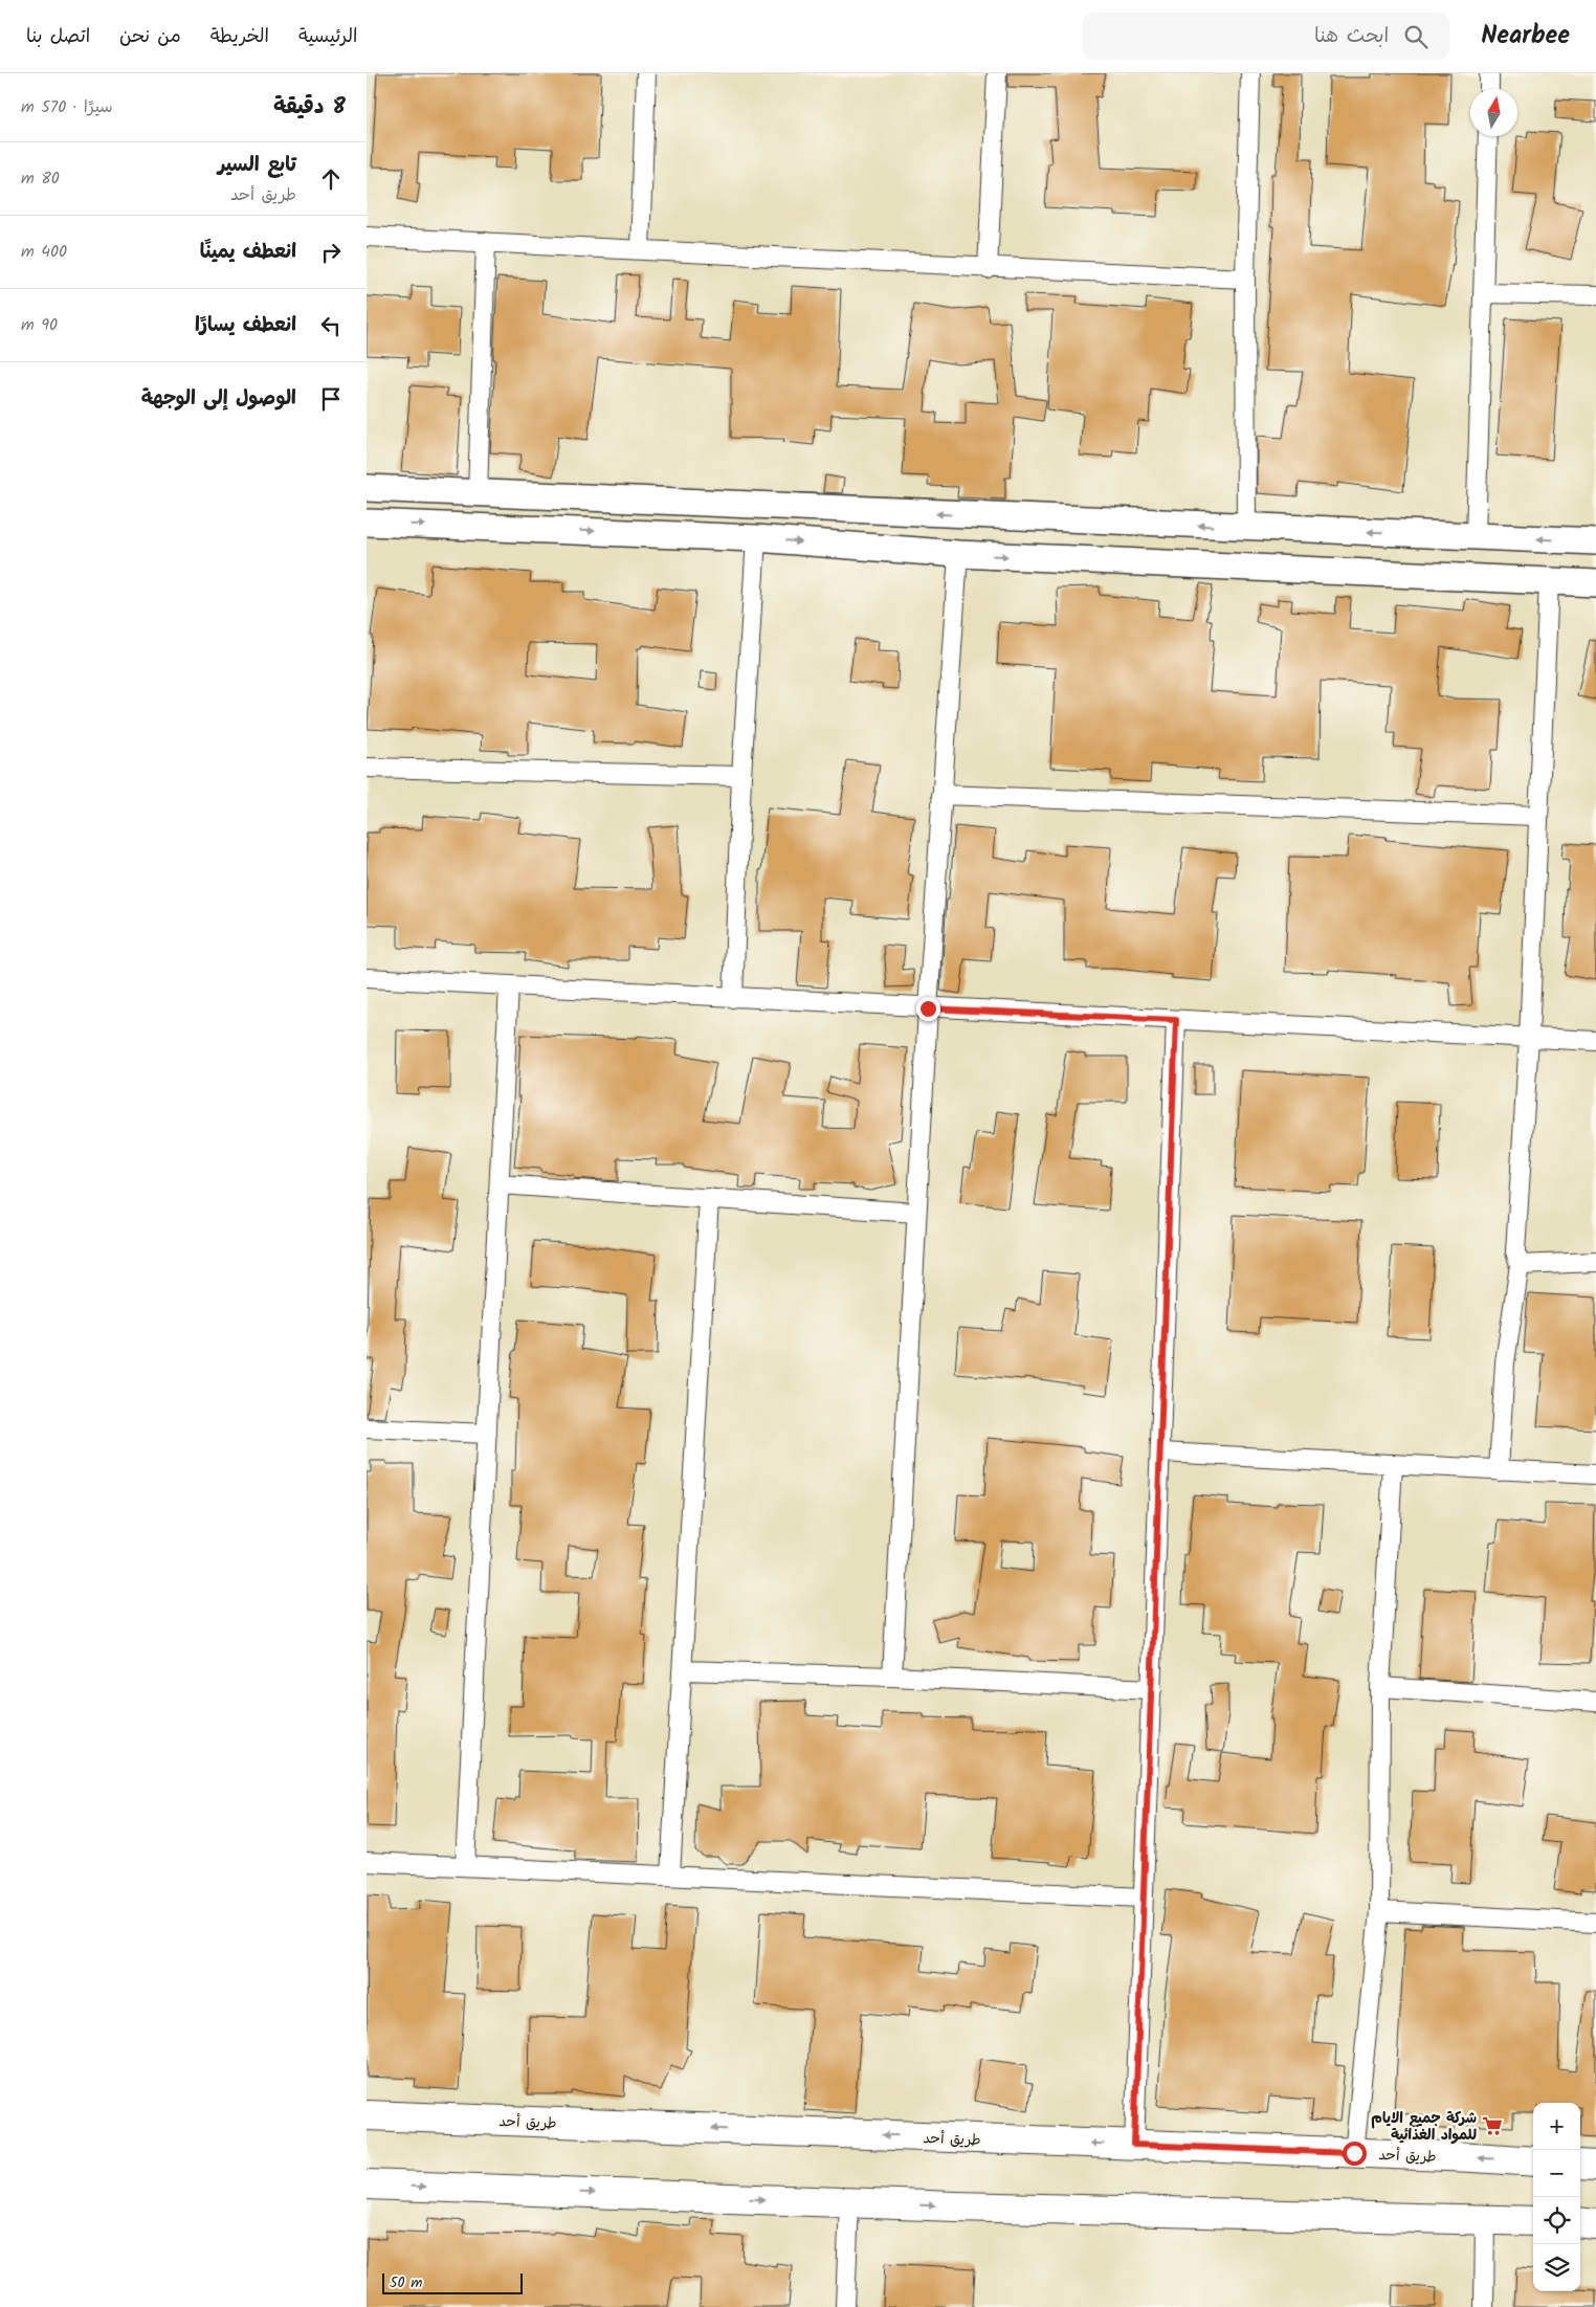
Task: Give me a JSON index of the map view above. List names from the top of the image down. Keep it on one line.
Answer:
{"streets":{"main road":["طريق أحد"]},"places":{"supermarket":["شركة جميع الايام للمواد الغذائية"]},"scale_bar":"50 m","north":"top","page":{"header":"Nearbee","search":"ابحث هنا","nav":["الرئيسية","الخريطة","من نحن","اتصل بنا"],"heading":["8 دقيقة","سيرًا · 570 m"],"list":[["تابع السير","طريق أحد","80 m"],["انعطف يمينًا","400 m"],["انعطف يسارًا","90 m"],"الوصول إلى الوجهة"],"map_buttons":["+","−"],"scale":"50 m"}}
